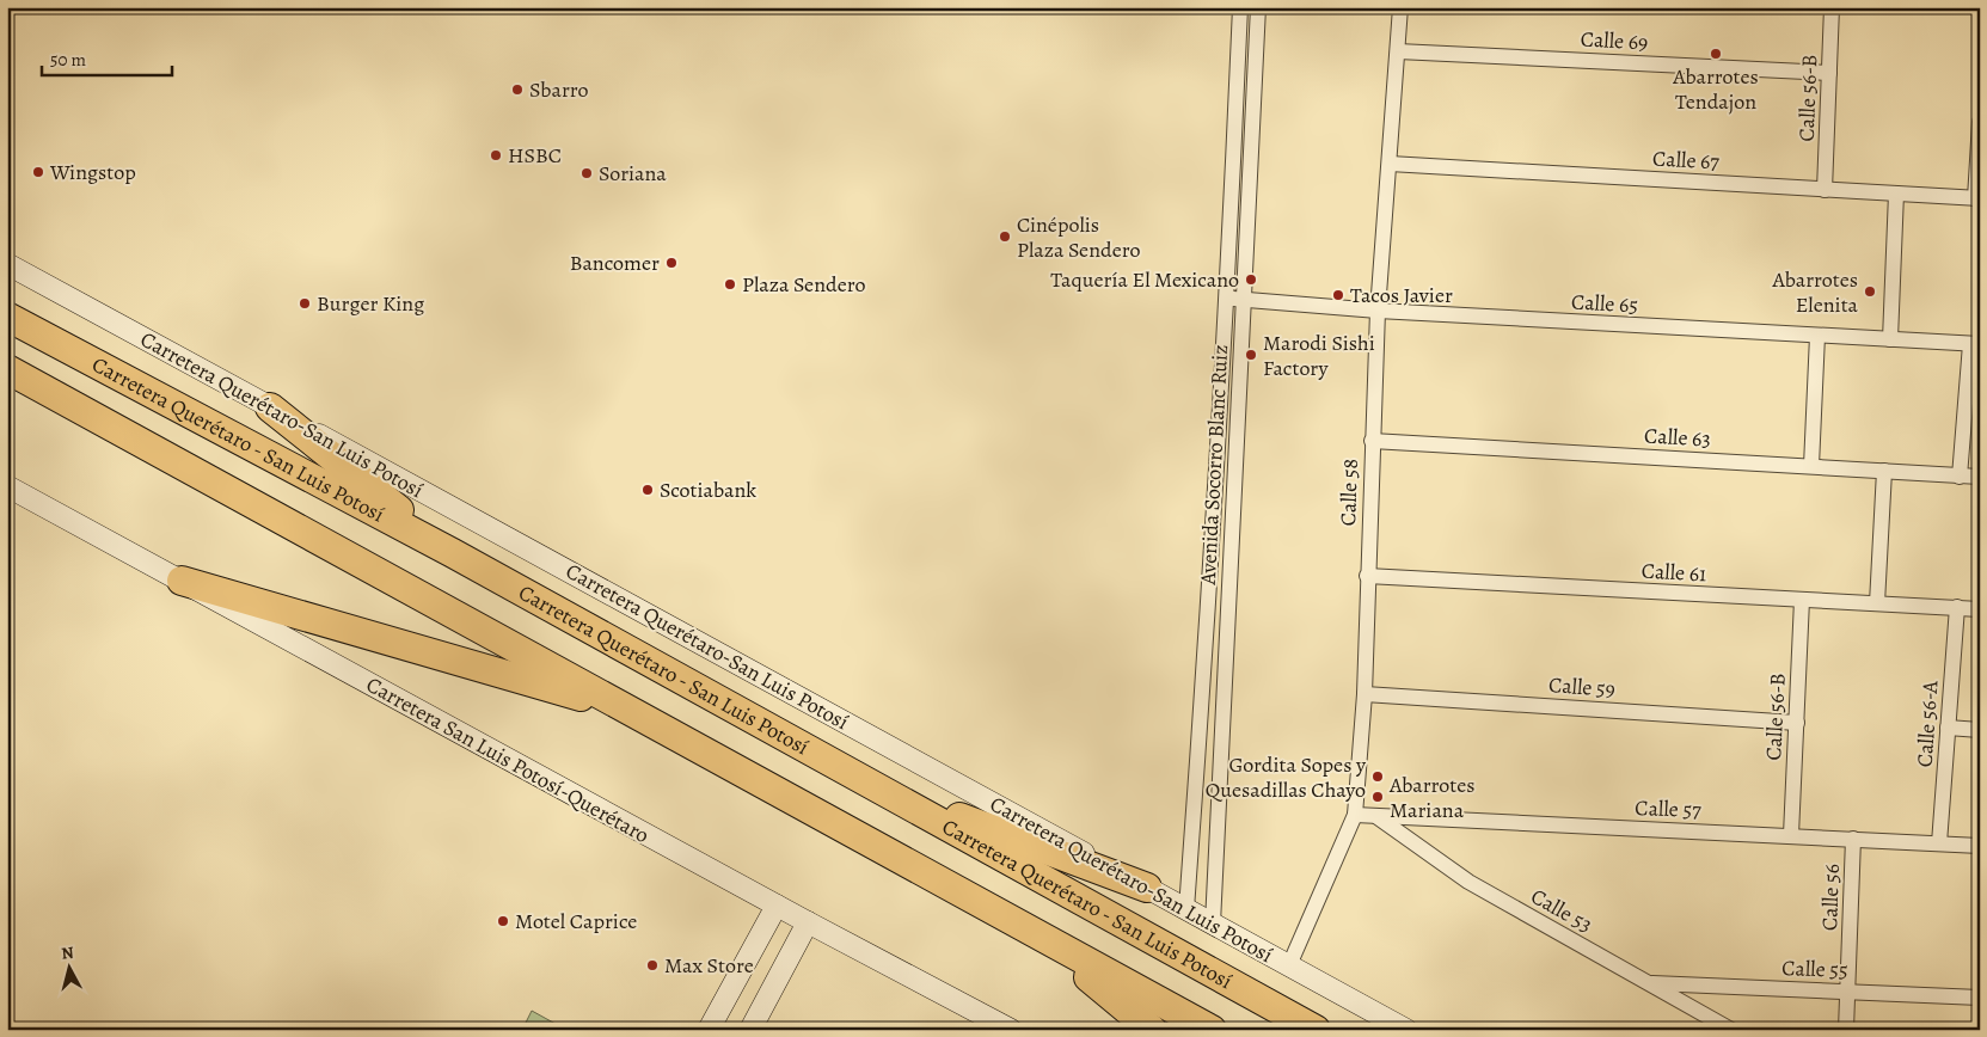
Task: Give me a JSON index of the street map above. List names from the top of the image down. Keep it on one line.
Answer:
{"streets":{"highway":["Carretera Querétaro - San Luis Potosí"],"main road":["Carretera Querétaro-San Luis Potosí","Carretera San Luis Potosí-Querétaro"],"street":["Calle 69","Calle 56-B","Calle 67","Calle 65","Calle 63","Avenida Socorro Blanc Ruiz","Calle 58","Calle 61","Calle 59","Calle 56-A","Calle 57","Calle 56","Calle 53","Calle 55"]},"crossings":[["Calle 69","Calle 56-B"],["Calle 69","Calle 58"],["Calle 56-B","Calle 67"],["Calle 56-B","Calle 61"],["Calle 56-B","Calle 59"],["Calle 56-B","Calle 57"],["Calle 67","Calle 58"],["Calle 65","Avenida Socorro Blanc Ruiz"],["Calle 65","Calle 58"],["Carretera Querétaro-San Luis Potosí","Avenida Socorro Blanc Ruiz"],["Carretera Querétaro-San Luis Potosí","Calle 58"],["Calle 63","Calle 58"],["Calle 58","Calle 61"],["Calle 58","Calle 59"],["Calle 58","Calle 57"],["Calle 61","Calle 56-A"],["Calle 56-A","Calle 57"],["Calle 57","Calle 56"],["Calle 57","Calle 53"],["Calle 56","Calle 55"],["Calle 53","Calle 55"]],"places":["Abarrotes Tendajon","Sbarro","HSBC","Wingstop","Soriana","Cinépolis Plaza Sendero","Bancomer","Taquería El Mexicano","Plaza Sendero","Abarrotes Elenita","Tacos Javier","Burger King","Marodi Sishi Factory","Scotiabank","Gordita Sopes y Quesadillas Chayo","Abarrotes Mariana","Motel Caprice","Max Store"],"scale_bar":"50 m","north":"top"}
